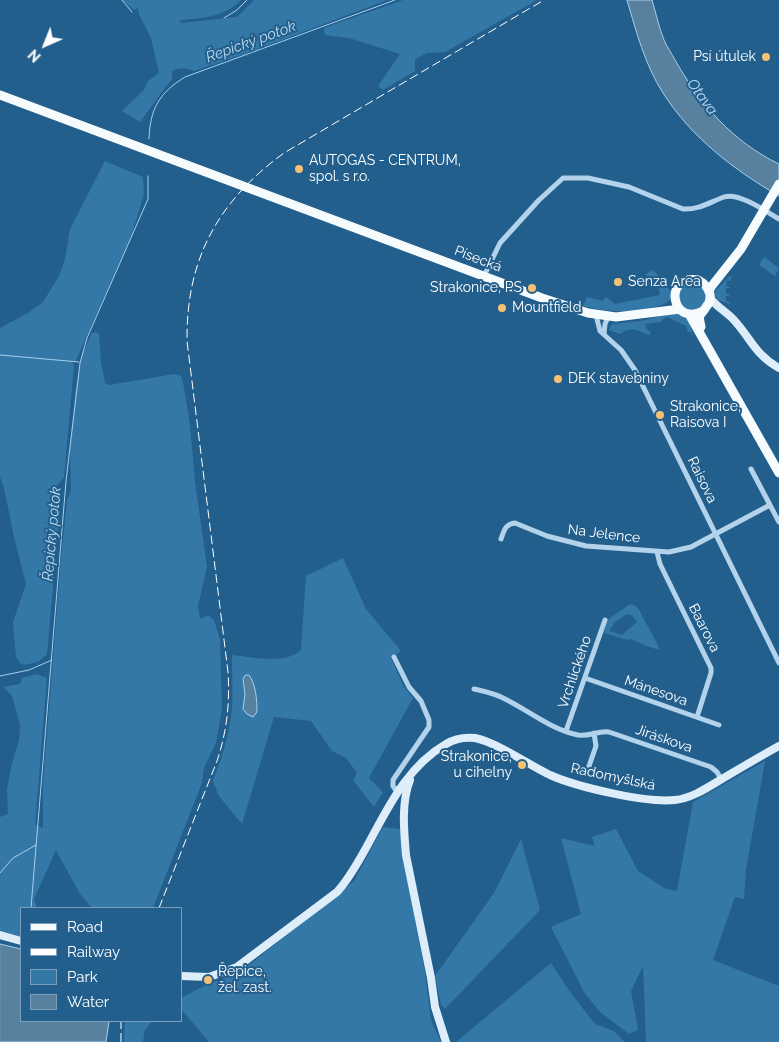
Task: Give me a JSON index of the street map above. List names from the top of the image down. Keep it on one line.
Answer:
{"streets":{"main road":["Písecká","Radomyšlská"],"street":["Raisova","Na Jelence","Baarova","Vrchlického","Mánesova","Jiráskova"]},"crossings":[["Písecká","Raisova"],["Raisova","Na Jelence"],["Na Jelence","Baarova"],["Baarova","Mánesova"],["Vrchlického","Mánesova"],["Vrchlického","Jiráskova"],["Jiráskova","Radomyšlská"]],"water":["Řepický potok","Otava"],"places":["Psí útulek","AUTOGAS - CENTRUM, spol. s r.o.","Senza Area","Strakonice, PS","Mountfield","DEK stavebniny","Strakonice, Raisova I","Strakonice, u cihelny","Řepice, žel. zast."],"legend":["Road","Railway","Park","Water"],"north":"bottom left"}
